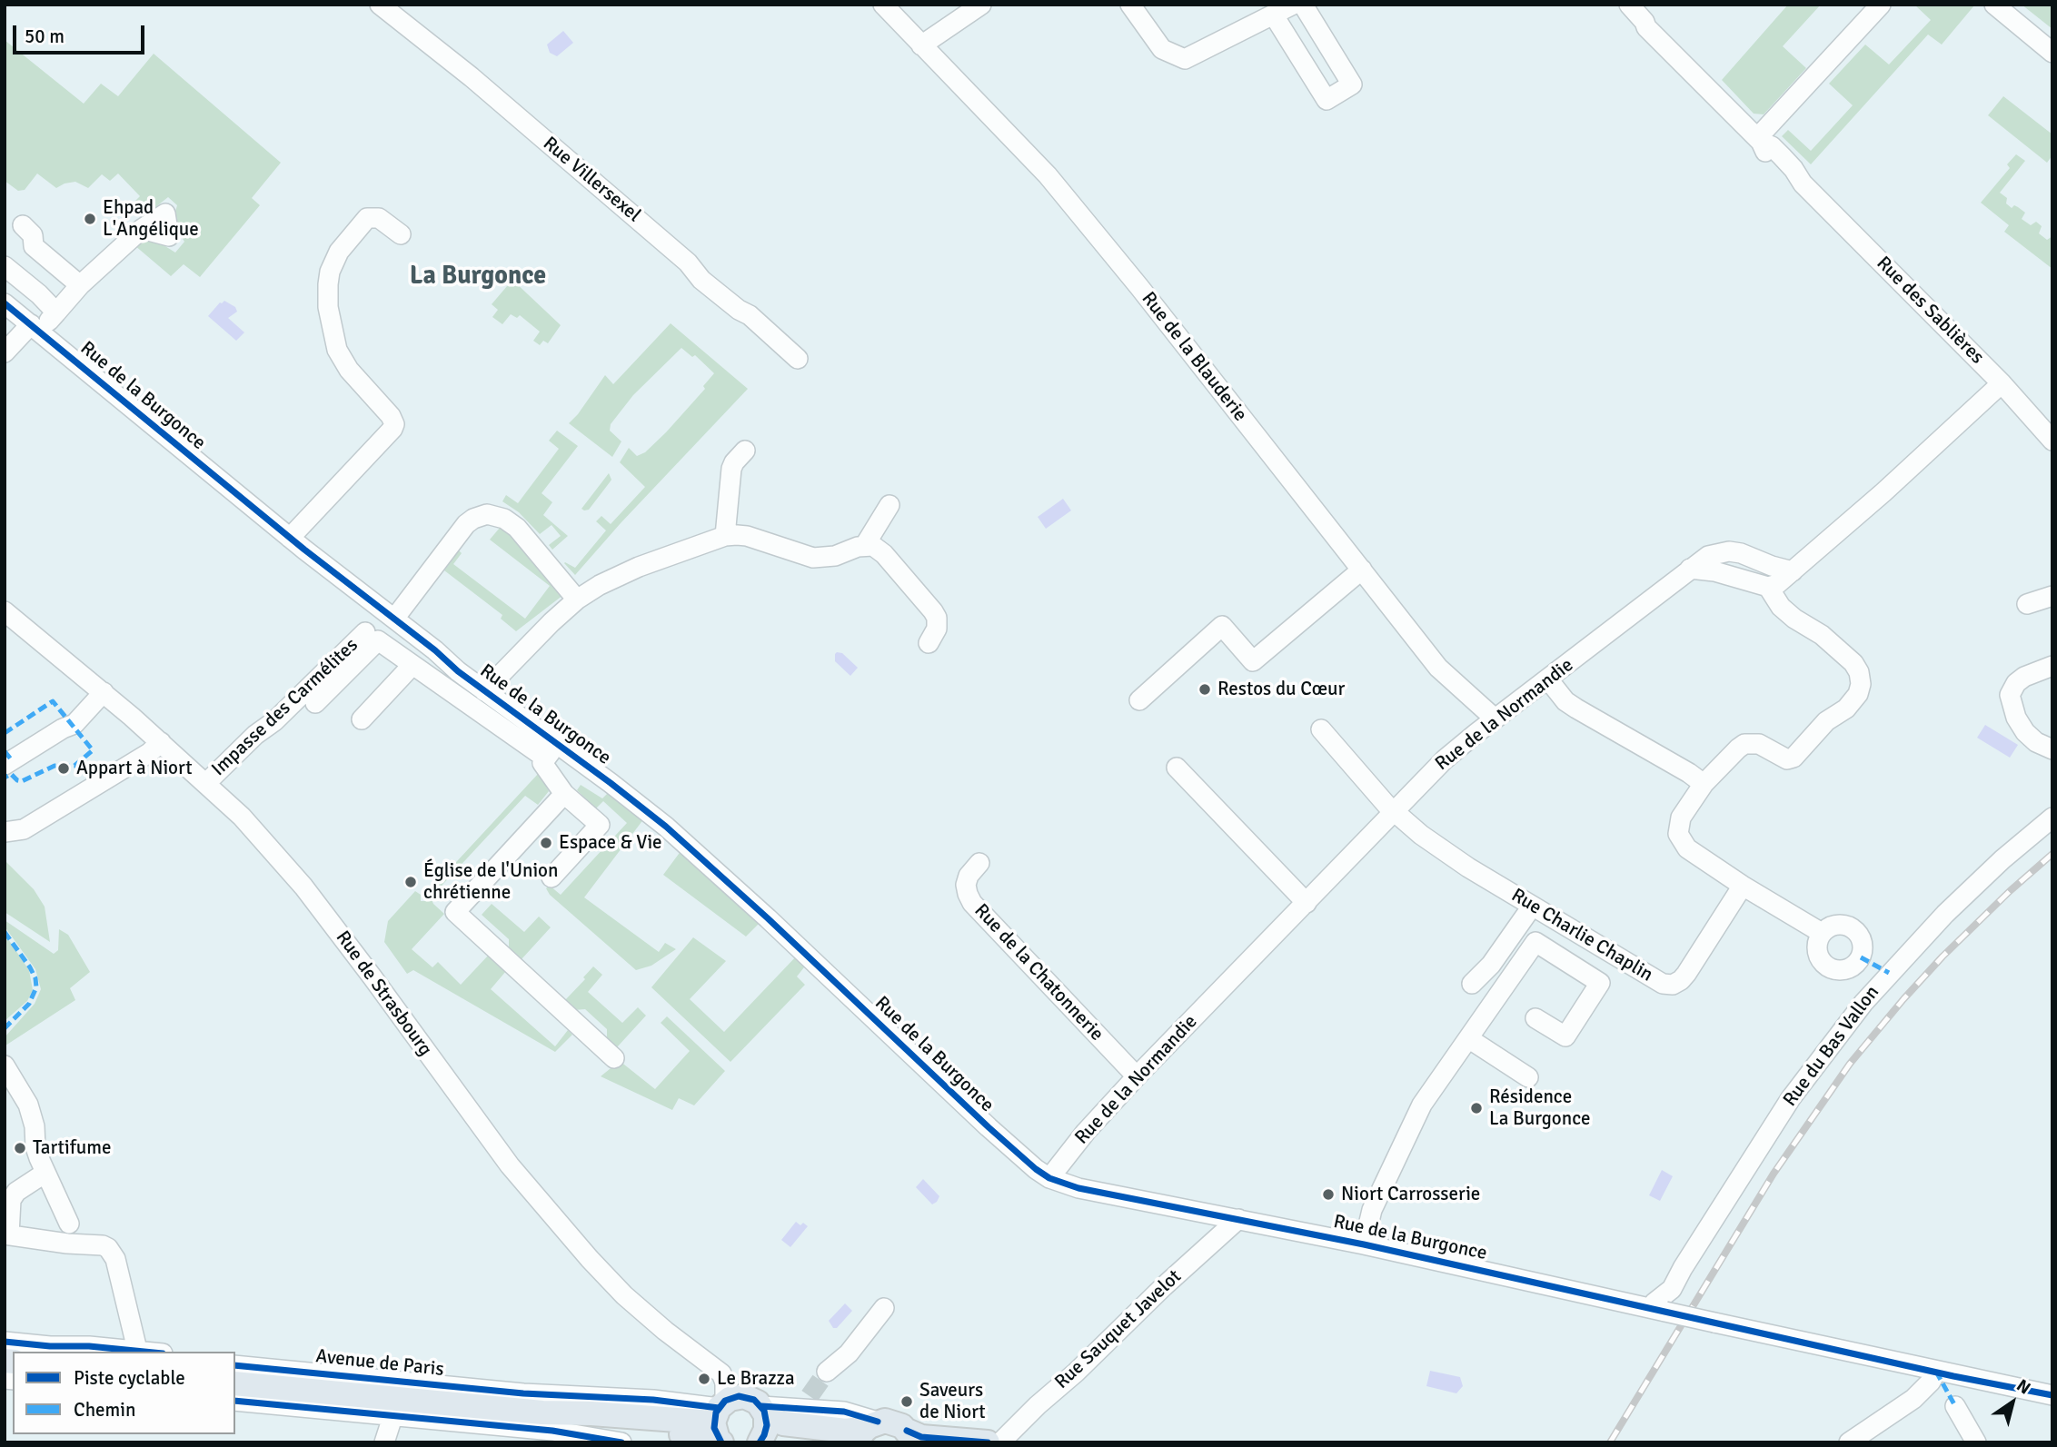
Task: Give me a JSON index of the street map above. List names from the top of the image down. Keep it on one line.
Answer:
{"streets":{"main road":["Avenue de Paris"],"street":["Rue Villersexel","Rue des Sablières","Rue de la Blauderie","Rue de la Burgonce","Impasse des Carmélites","Rue de la Normandie","Rue Charlie Chaplin","Rue de la Chatonnerie","Rue de Strasbourg","Rue du Bas Vallon","Rue Sauquet Javelot"]},"crossings":[["Rue de la Blauderie","Rue de la Normandie"],["Rue de la Burgonce","Rue de la Normandie"],["Rue de la Burgonce","Rue du Bas Vallon"],["Rue de la Burgonce","Rue Sauquet Javelot"],["Impasse des Carmélites","Rue de Strasbourg"],["Rue de la Normandie","Rue Charlie Chaplin"],["Rue de la Normandie","Rue de la Chatonnerie"],["Rue de Strasbourg","Avenue de Paris"]],"districts":["La Burgonce"],"places":["Ehpad L'Angélique","Restos du Cœur","Appart à Niort","Espace & Vie","Église de l'Union chrétienne","Résidence La Burgonce","Tartifume","Niort Carrosserie","Le Brazza","Saveurs de Niort"],"legend":["Piste cyclable","Chemin"],"scale_bar":"50 m","north":"top right"}
